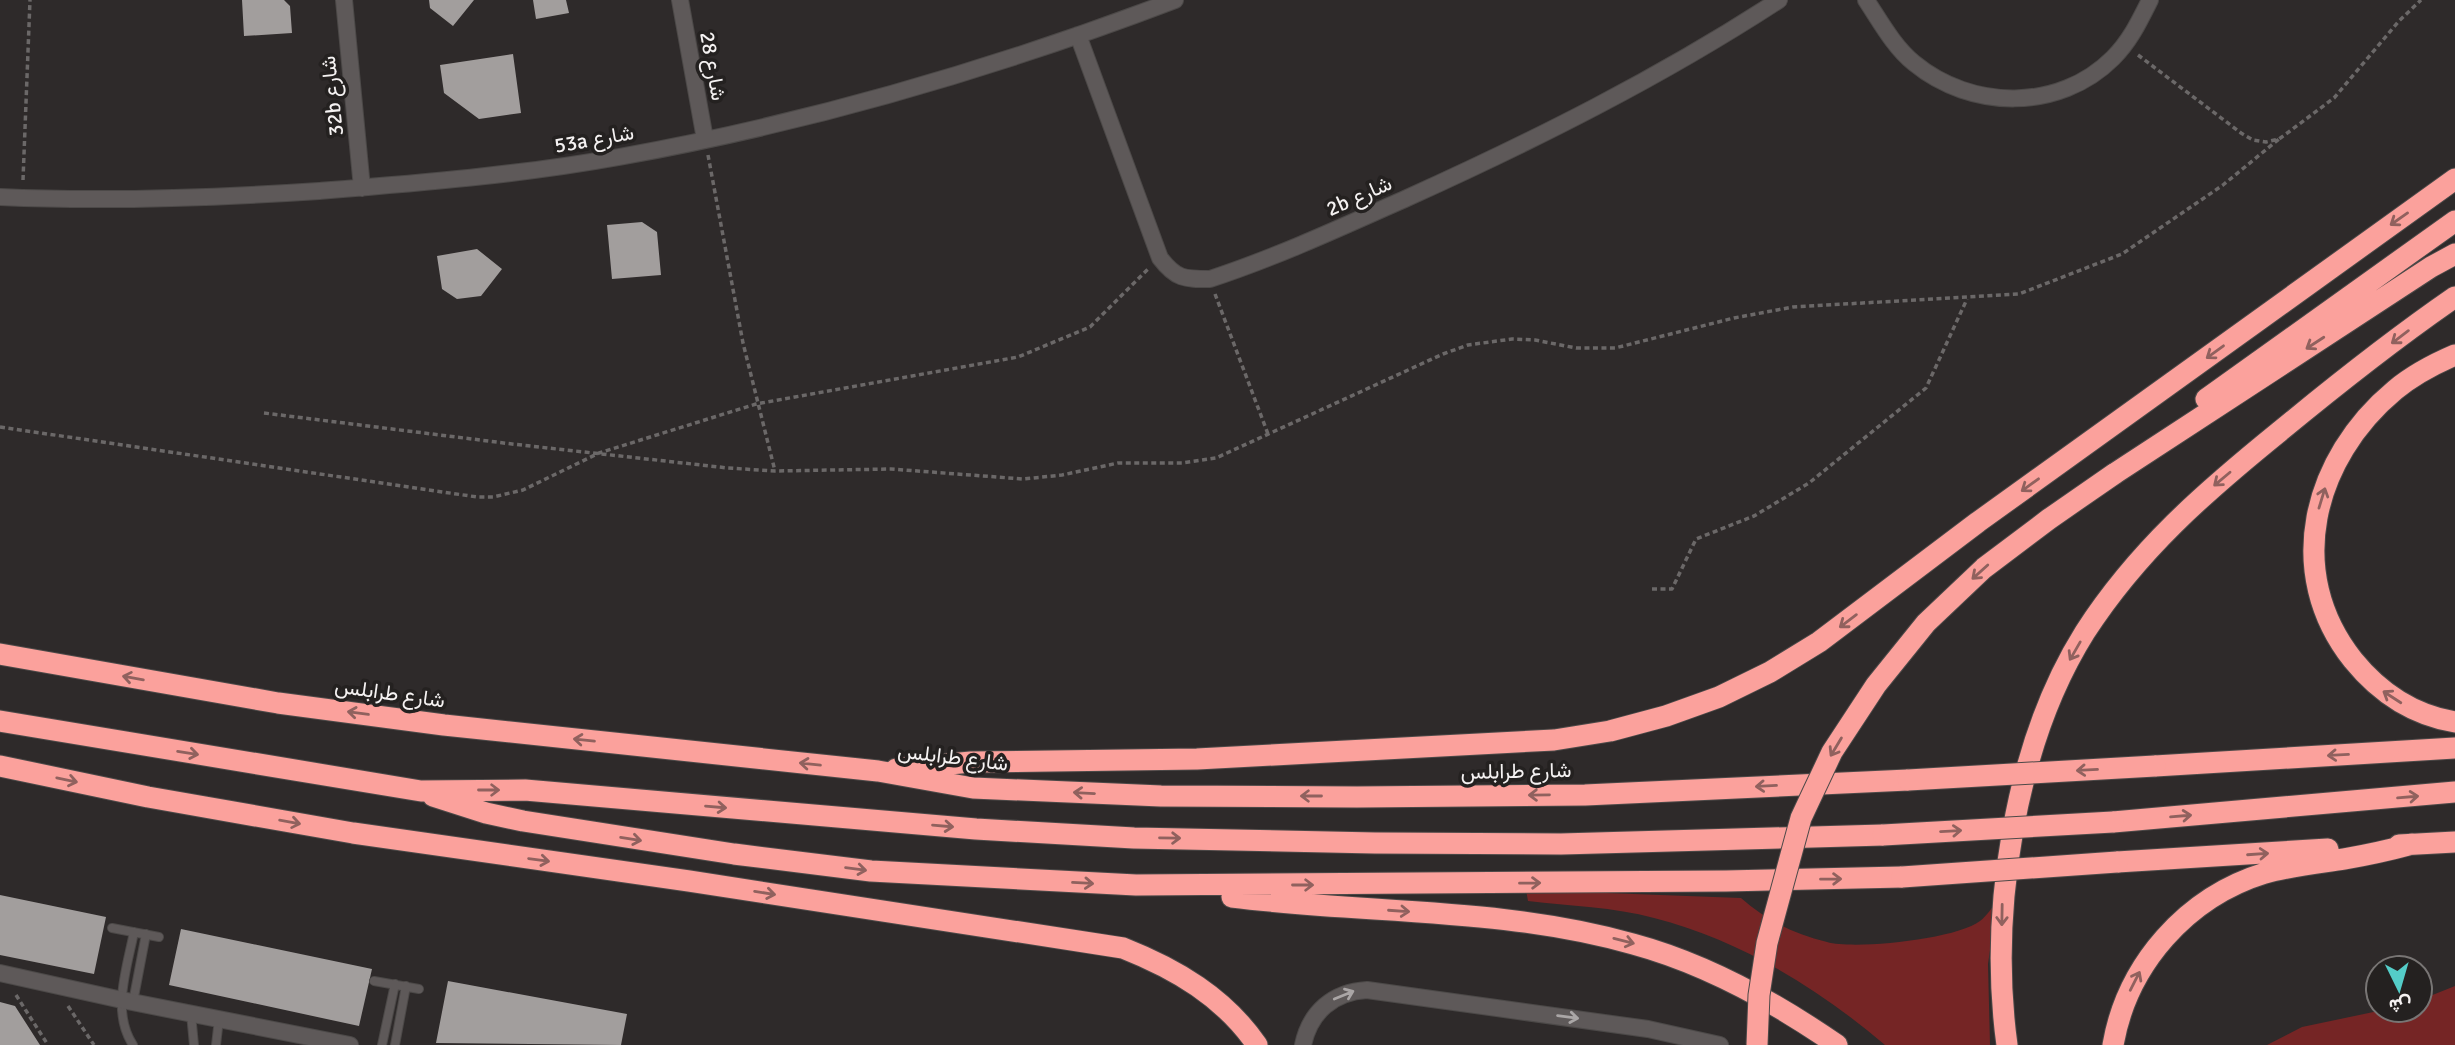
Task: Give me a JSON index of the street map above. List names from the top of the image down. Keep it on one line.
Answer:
{"streets":{"highway":["شارع طرابلس"],"street":["شارع 28","32b شارع","53a شارع","2b شارع"]},"crossings":[["شارع 28","53a شارع"],["32b شارع","53a شارع"]],"north":"bottom"}
